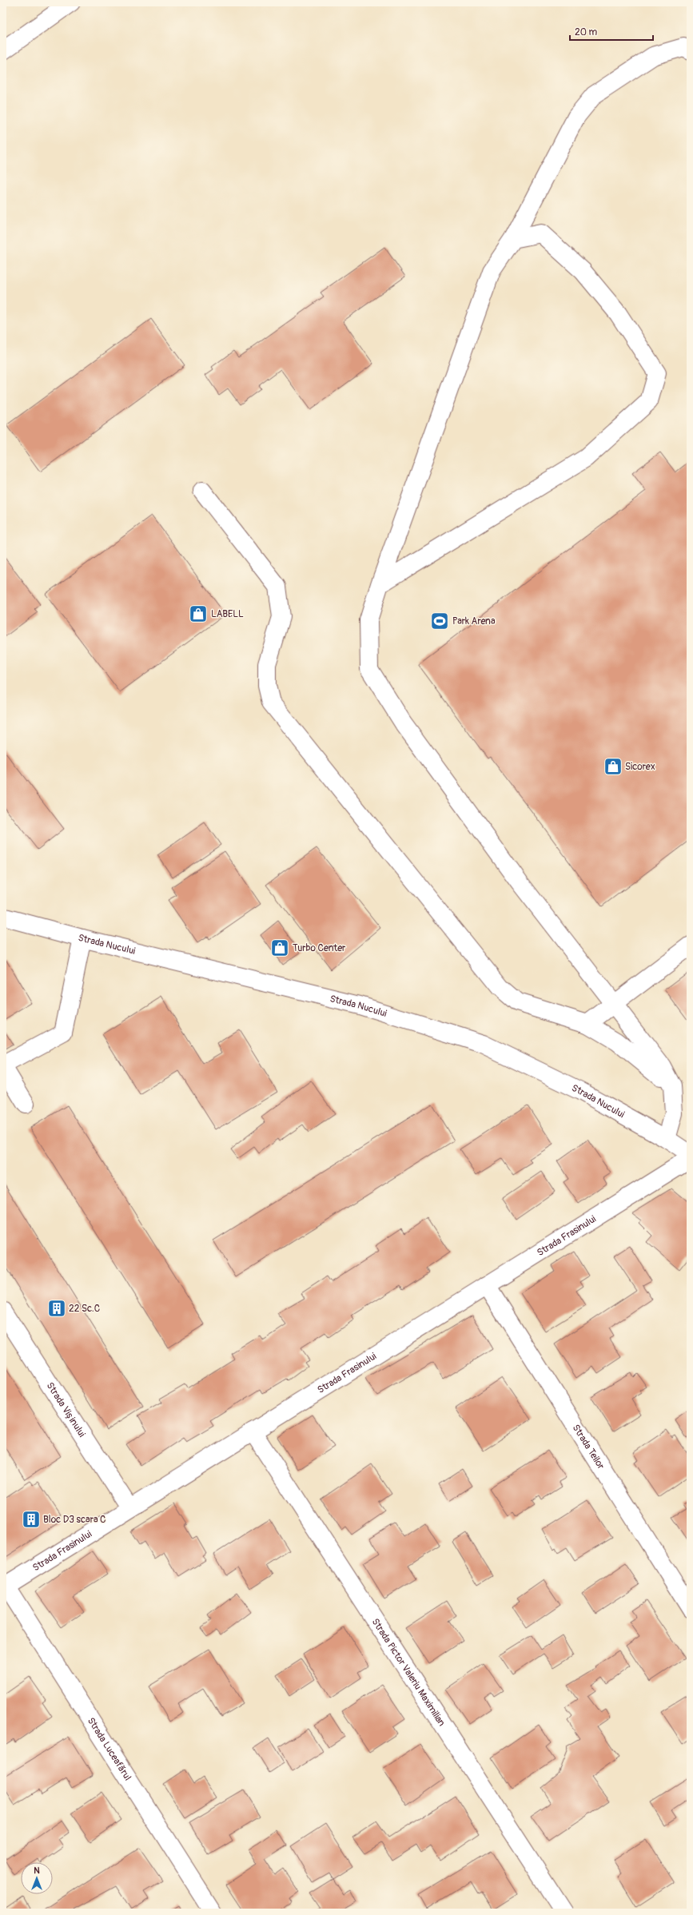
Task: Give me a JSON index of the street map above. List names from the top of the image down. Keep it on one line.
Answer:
{"streets":{"street":["Strada Nucului","Strada Frasinului","Strada Vișinului","Strada Teilor","Strada Pictor Valeriu Maximilian","Strada Luceafărul"]},"crossings":[["Strada Frasinului","Strada Vișinului"],["Strada Frasinului","Strada Teilor"],["Strada Frasinului","Strada Pictor Valeriu Maximilian"],["Strada Frasinului","Strada Luceafărul"]],"places":{"shop":["LABELL","Sicorex","Turbo Center"],"sports":["Park Arena"],"building":["22 Sc.C","Bloc D3 scara C"]},"scale_bar":"20 m","north":"top"}
